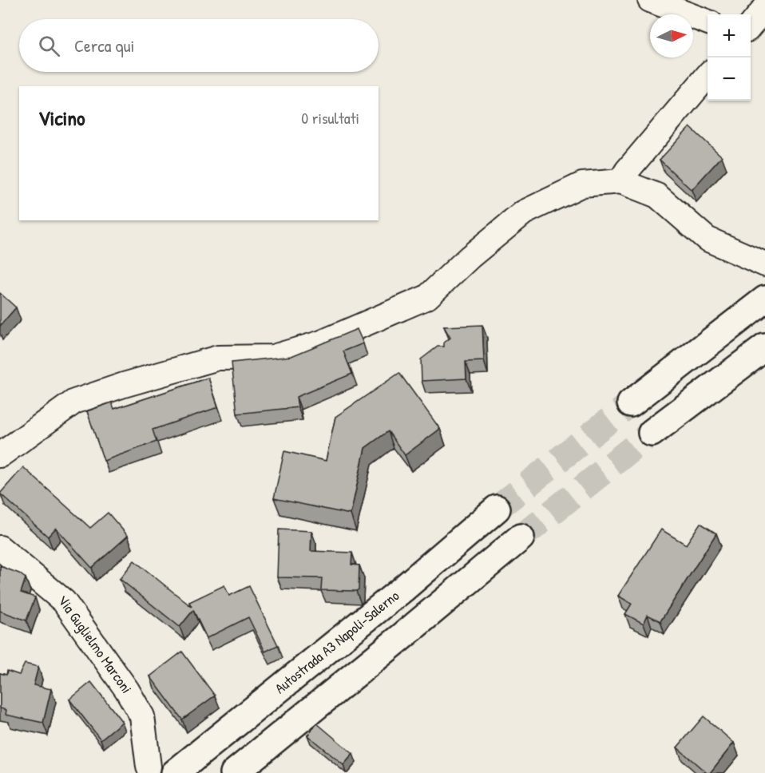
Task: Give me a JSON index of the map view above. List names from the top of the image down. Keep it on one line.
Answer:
{"streets":{"highway":["Autostrada A3 Napoli-Salerno"],"street":["Via Guglielmo Marconi"]},"north":"right","page":{"map_buttons":["+","−"],"search":"Cerca qui","heading":["Vicino","0 risultati"]}}
